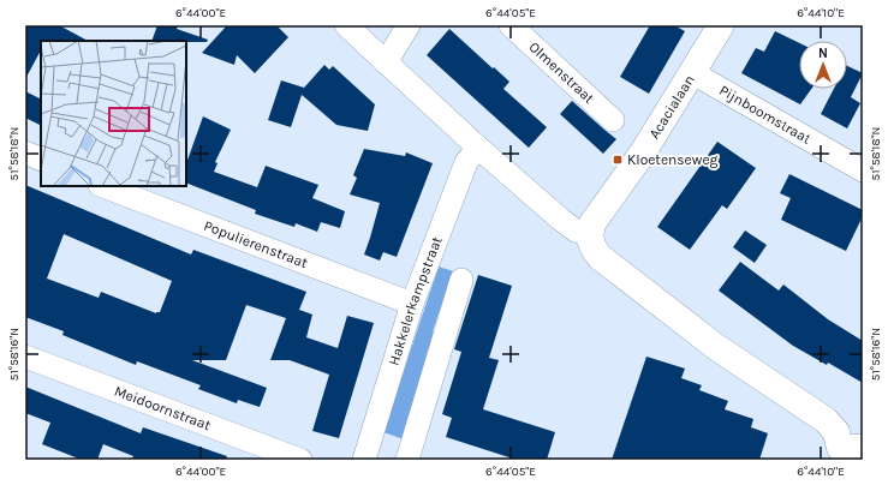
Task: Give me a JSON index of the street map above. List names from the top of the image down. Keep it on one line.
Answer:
{"streets":{"street":["Olmenstraat","Acacialaan","Pijnboomstraat","Populierenstraat","Hakkelerkampstraat","Meidoornstraat"]},"crossings":[["Acacialaan","Pijnboomstraat"],["Populierenstraat","Hakkelerkampstraat"]],"places":{"transit":["Kloetenseweg"]},"north":"top","coordinates":["6°44'00\"E","6°44'05\"E","6°44'10\"E","51°58'18\"N","51°58'16\"N"]}
